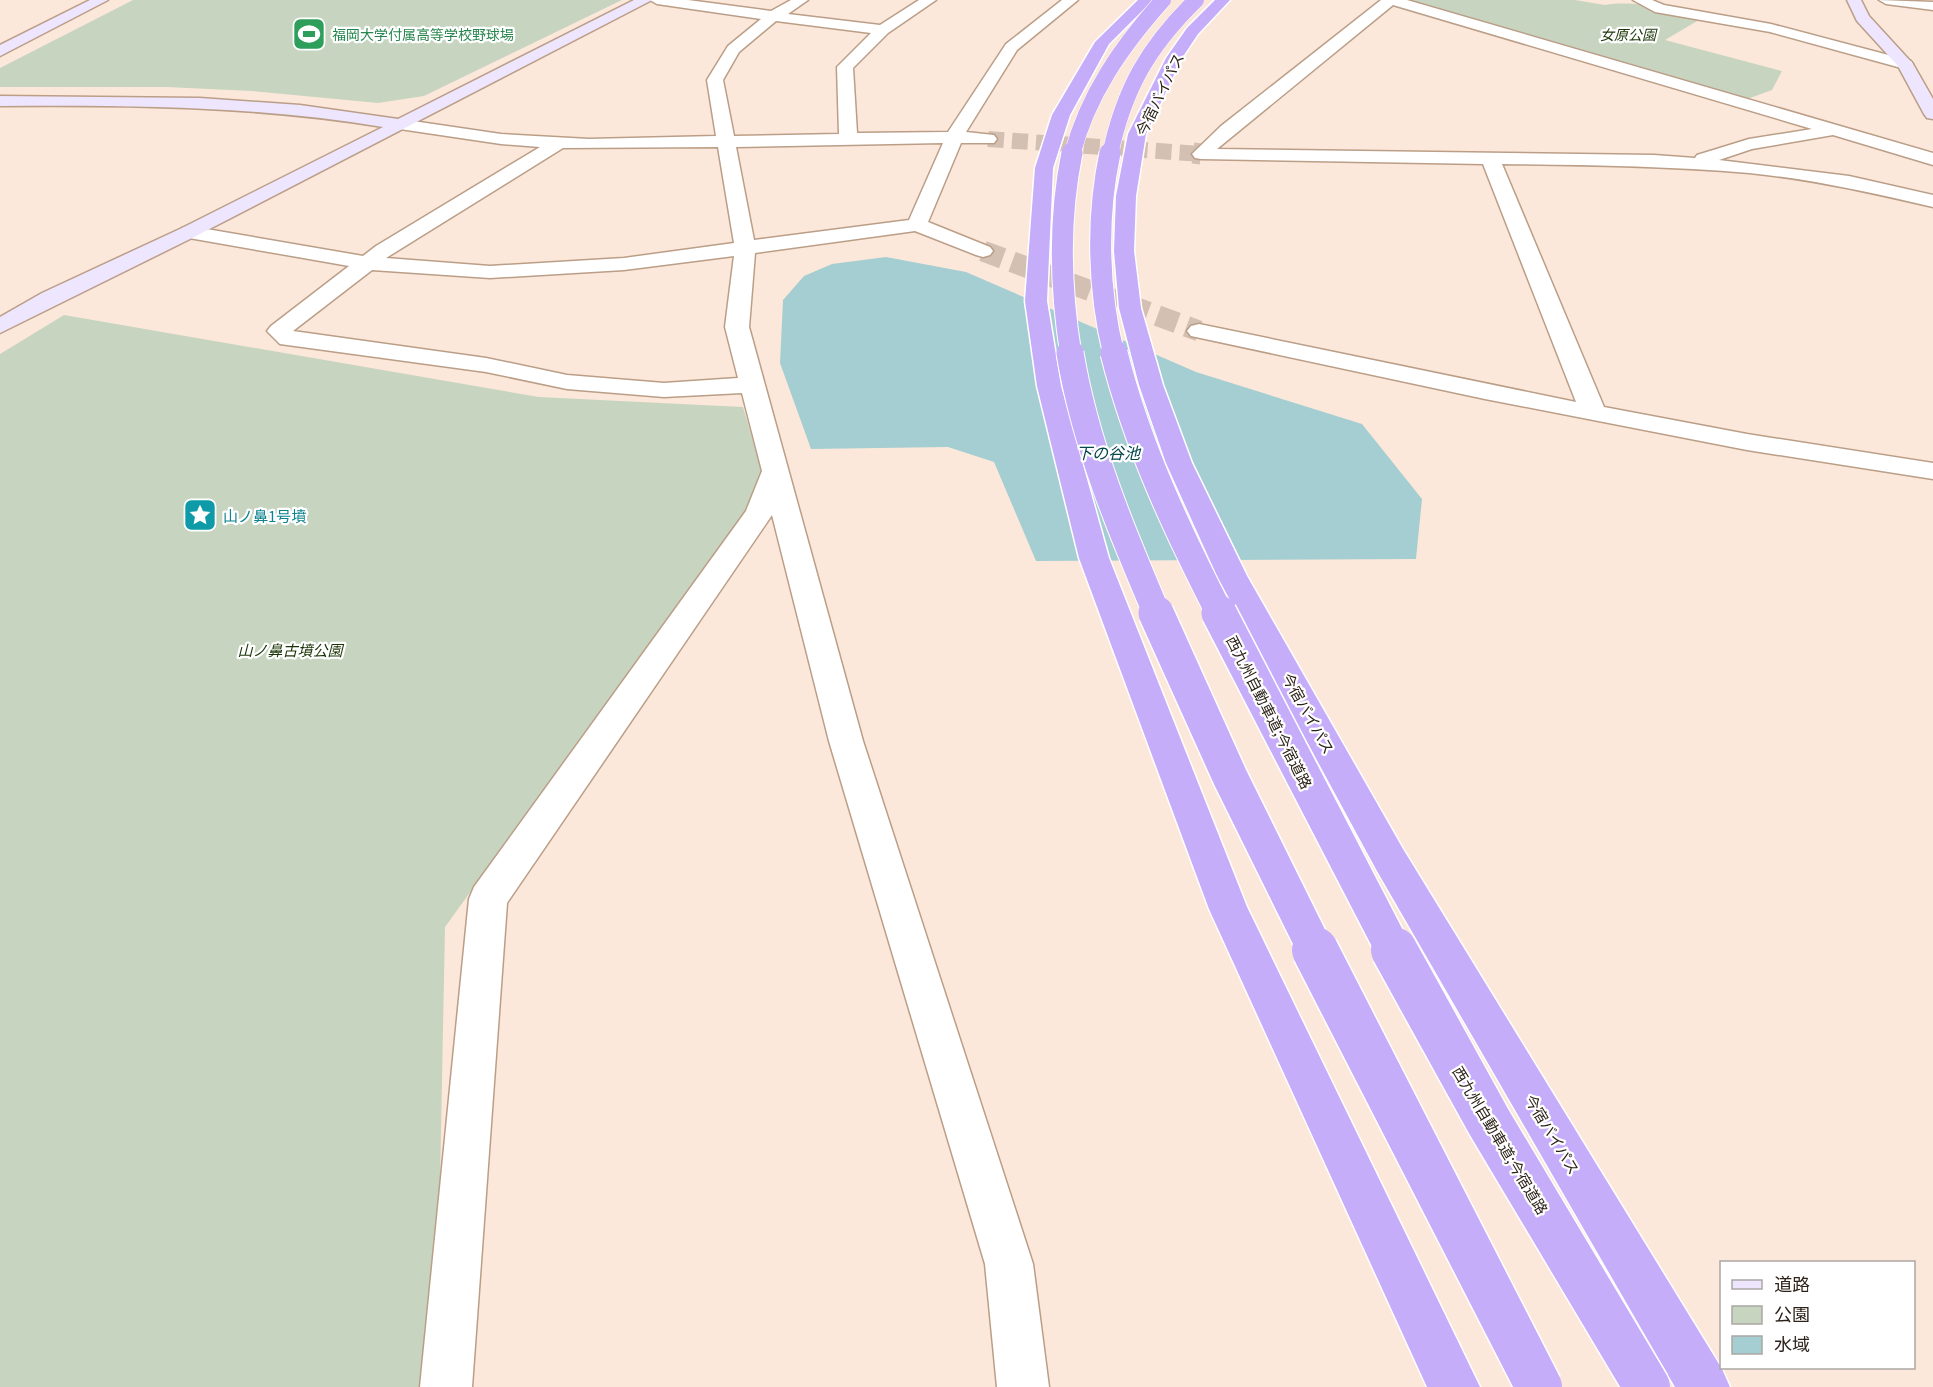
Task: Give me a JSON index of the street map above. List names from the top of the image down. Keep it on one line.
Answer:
{"streets":{"highway":["今宿バイパス","西九州自動車道;今宿道路"]},"water":["下の谷池"],"parks":["女原公園","山ノ鼻古墳公園"],"places":{"sports":["福岡大学付属高等学校野球場"],"place":["山ノ鼻1号墳"]},"legend":["道路","公園","水域"]}
